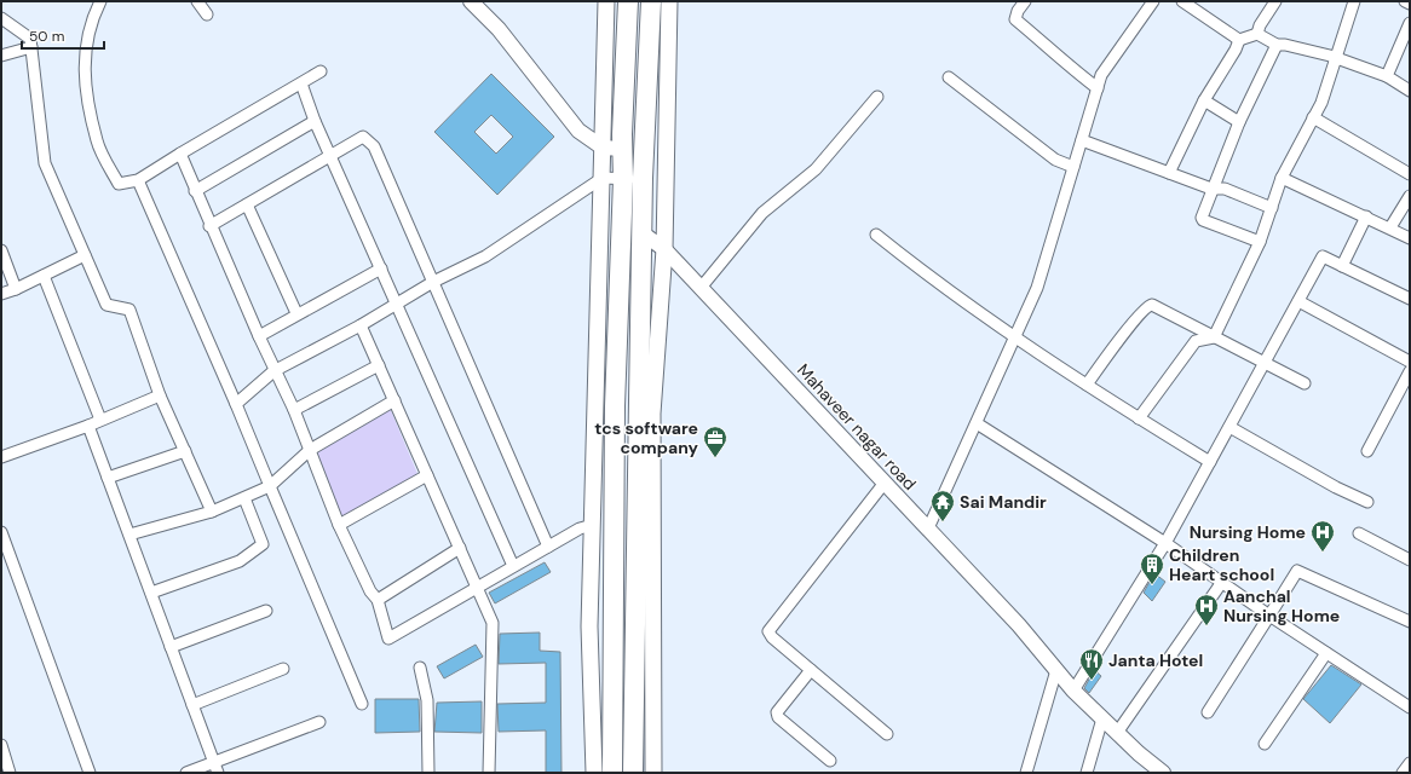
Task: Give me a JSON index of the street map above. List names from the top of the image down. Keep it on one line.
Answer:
{"streets":{"street":["Mahaveer nagar road"]},"places":{"office":["tcs software company"],"temple":["Sai Mandir"],"hospital":["Nursing Home","Aanchal Nursing Home"],"building":["Children Heart school"],"restaurant":["Janta Hotel"]},"scale_bar":"50 m"}
